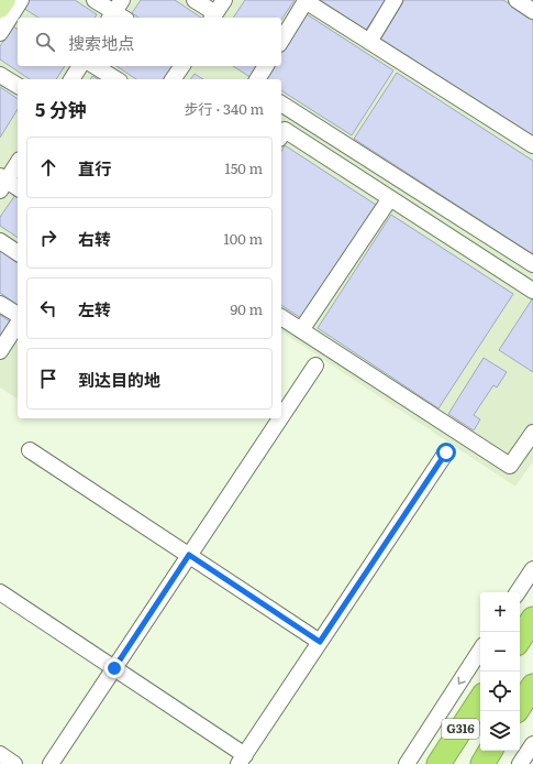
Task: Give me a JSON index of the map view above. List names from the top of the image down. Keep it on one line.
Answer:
{"streets":{"highway":["G316"]},"page":{"search":"搜索地点","heading":["5 分钟","步行 · 340 m"],"list":[["直行","150 m"],["右转","100 m"],["左转","90 m"],"到达目的地"],"map_buttons":["+","−"]}}
